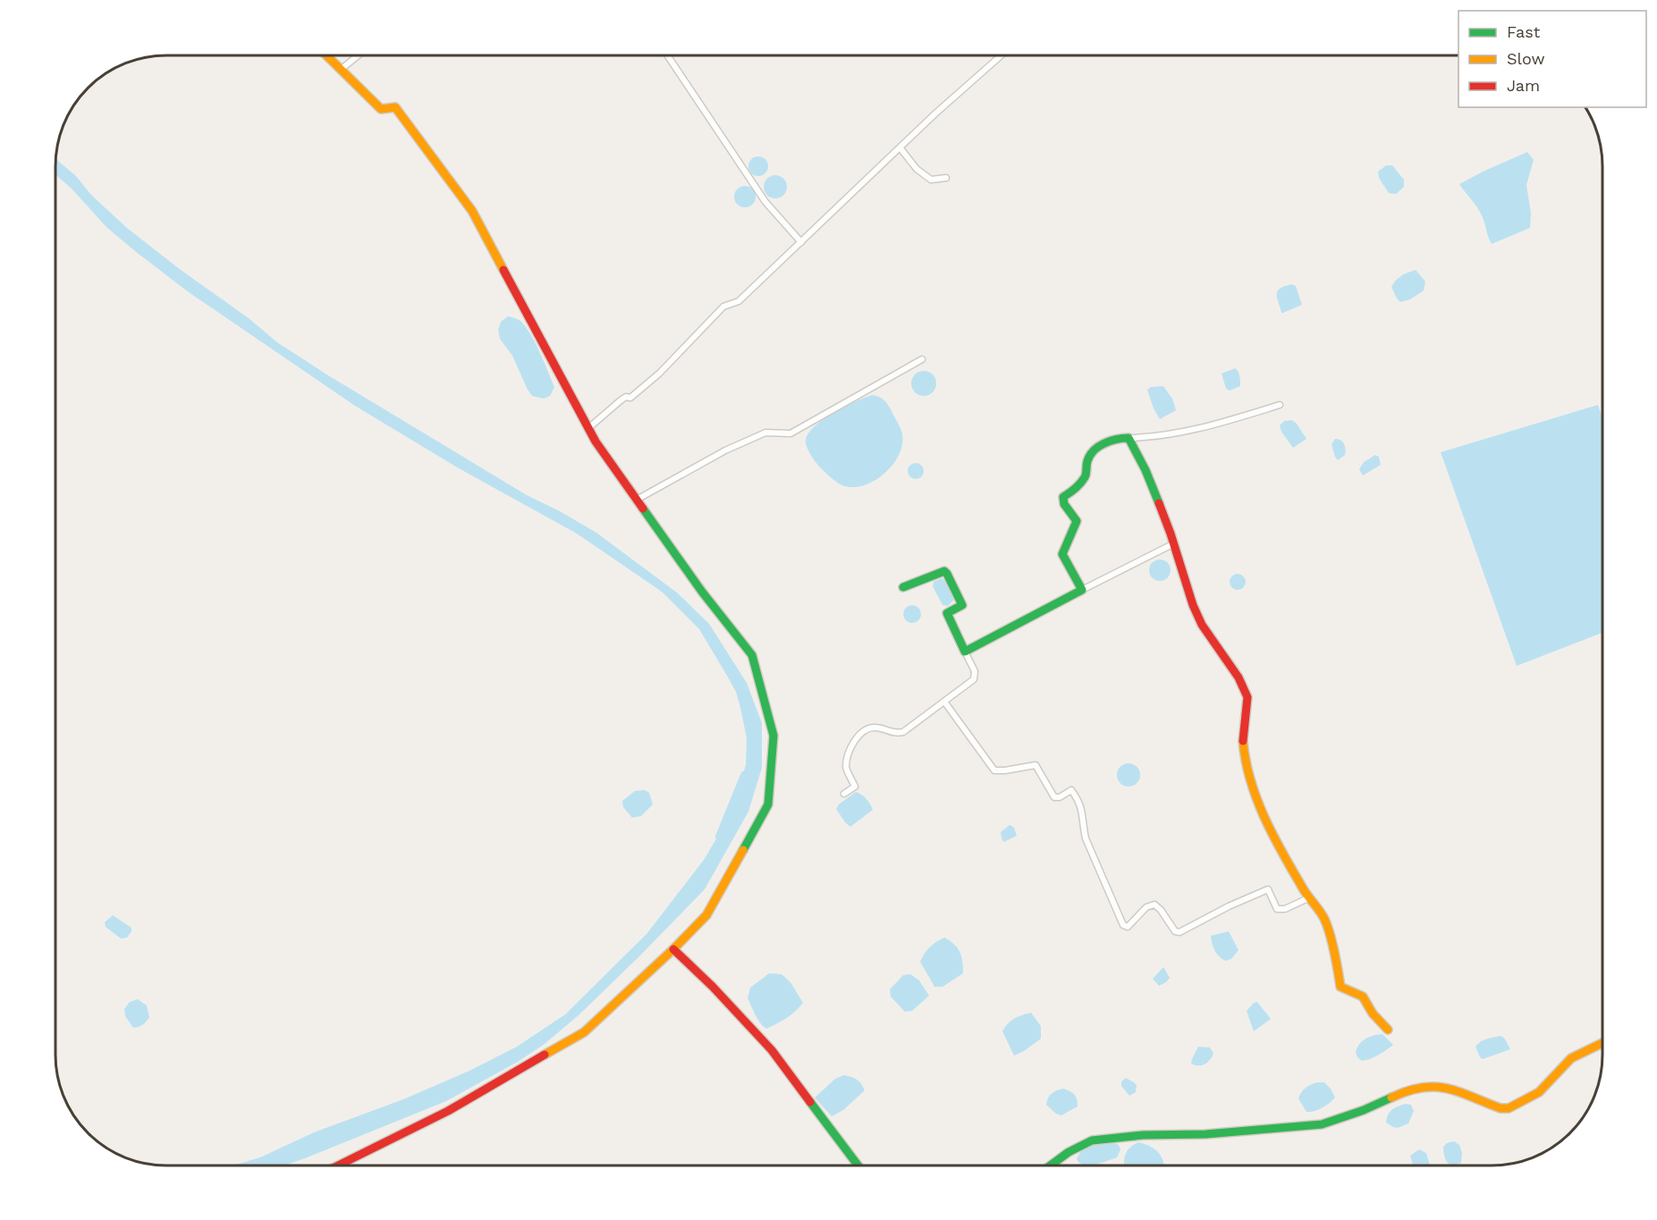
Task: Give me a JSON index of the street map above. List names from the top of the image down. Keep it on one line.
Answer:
{"legend":["Fast","Slow","Jam"]}
